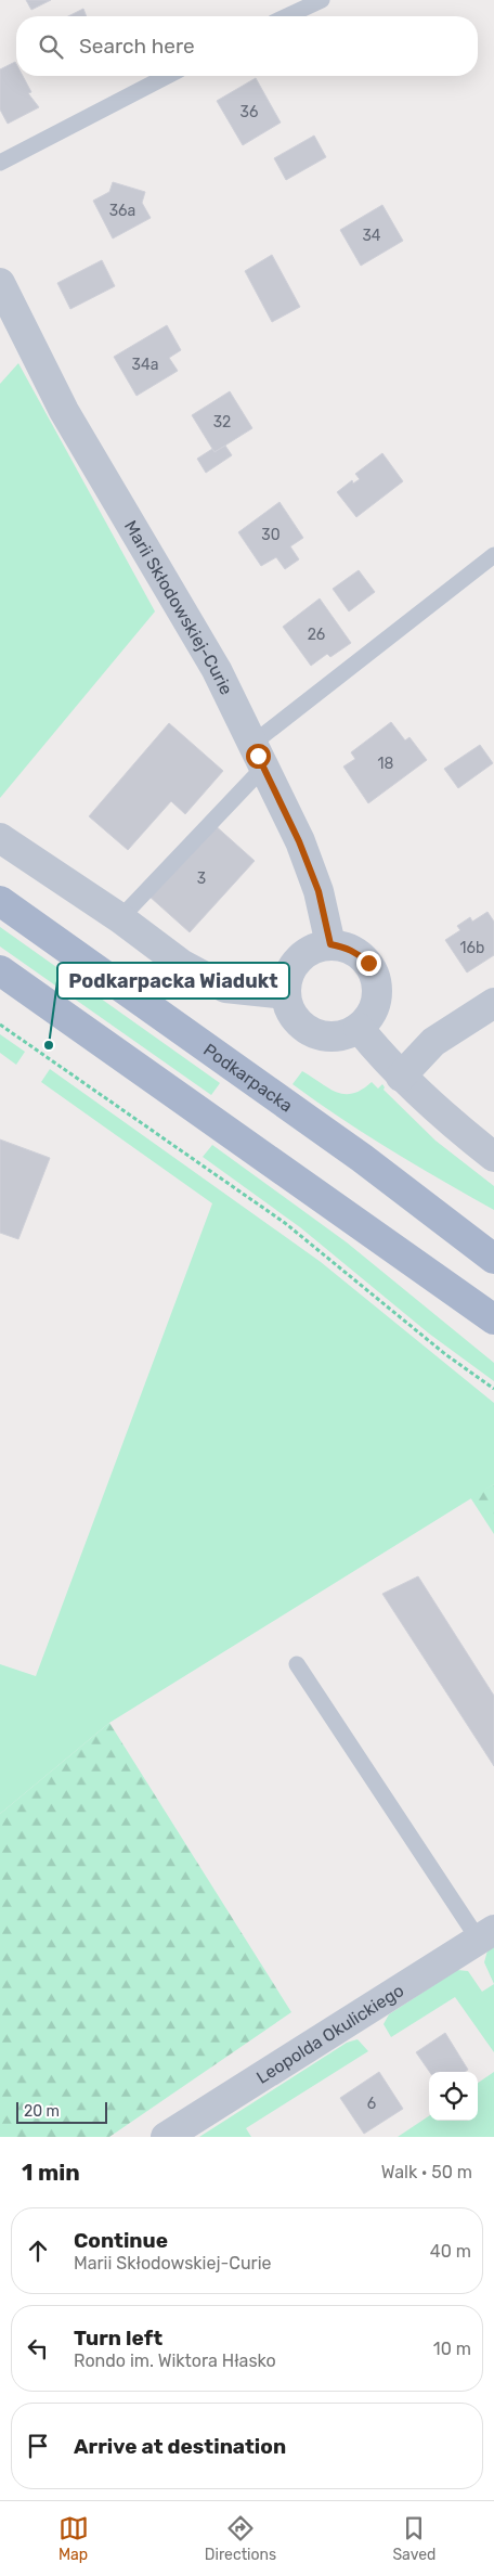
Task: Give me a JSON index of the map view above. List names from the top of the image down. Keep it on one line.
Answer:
{"streets":{"main road":["Podkarpacka"],"street":["Marii Skłodowskiej-Curie","Leopolda Okulickiego"]},"places":["Podkarpacka Wiadukt"],"house_numbers":["36","36a","34","34a","32","30","26","18","3","16b","6"],"scale_bar":"20 m","page":{"search":"Search here","scale":"20 m","heading":["1 min","Walk · 50 m"],"list":[["Continue","Marii Skłodowskiej-Curie","40 m"],["Turn left","Rondo im. Wiktora Hłasko","10 m"],"Arrive at destination"],"nav":["Map","Directions","Saved"]}}
